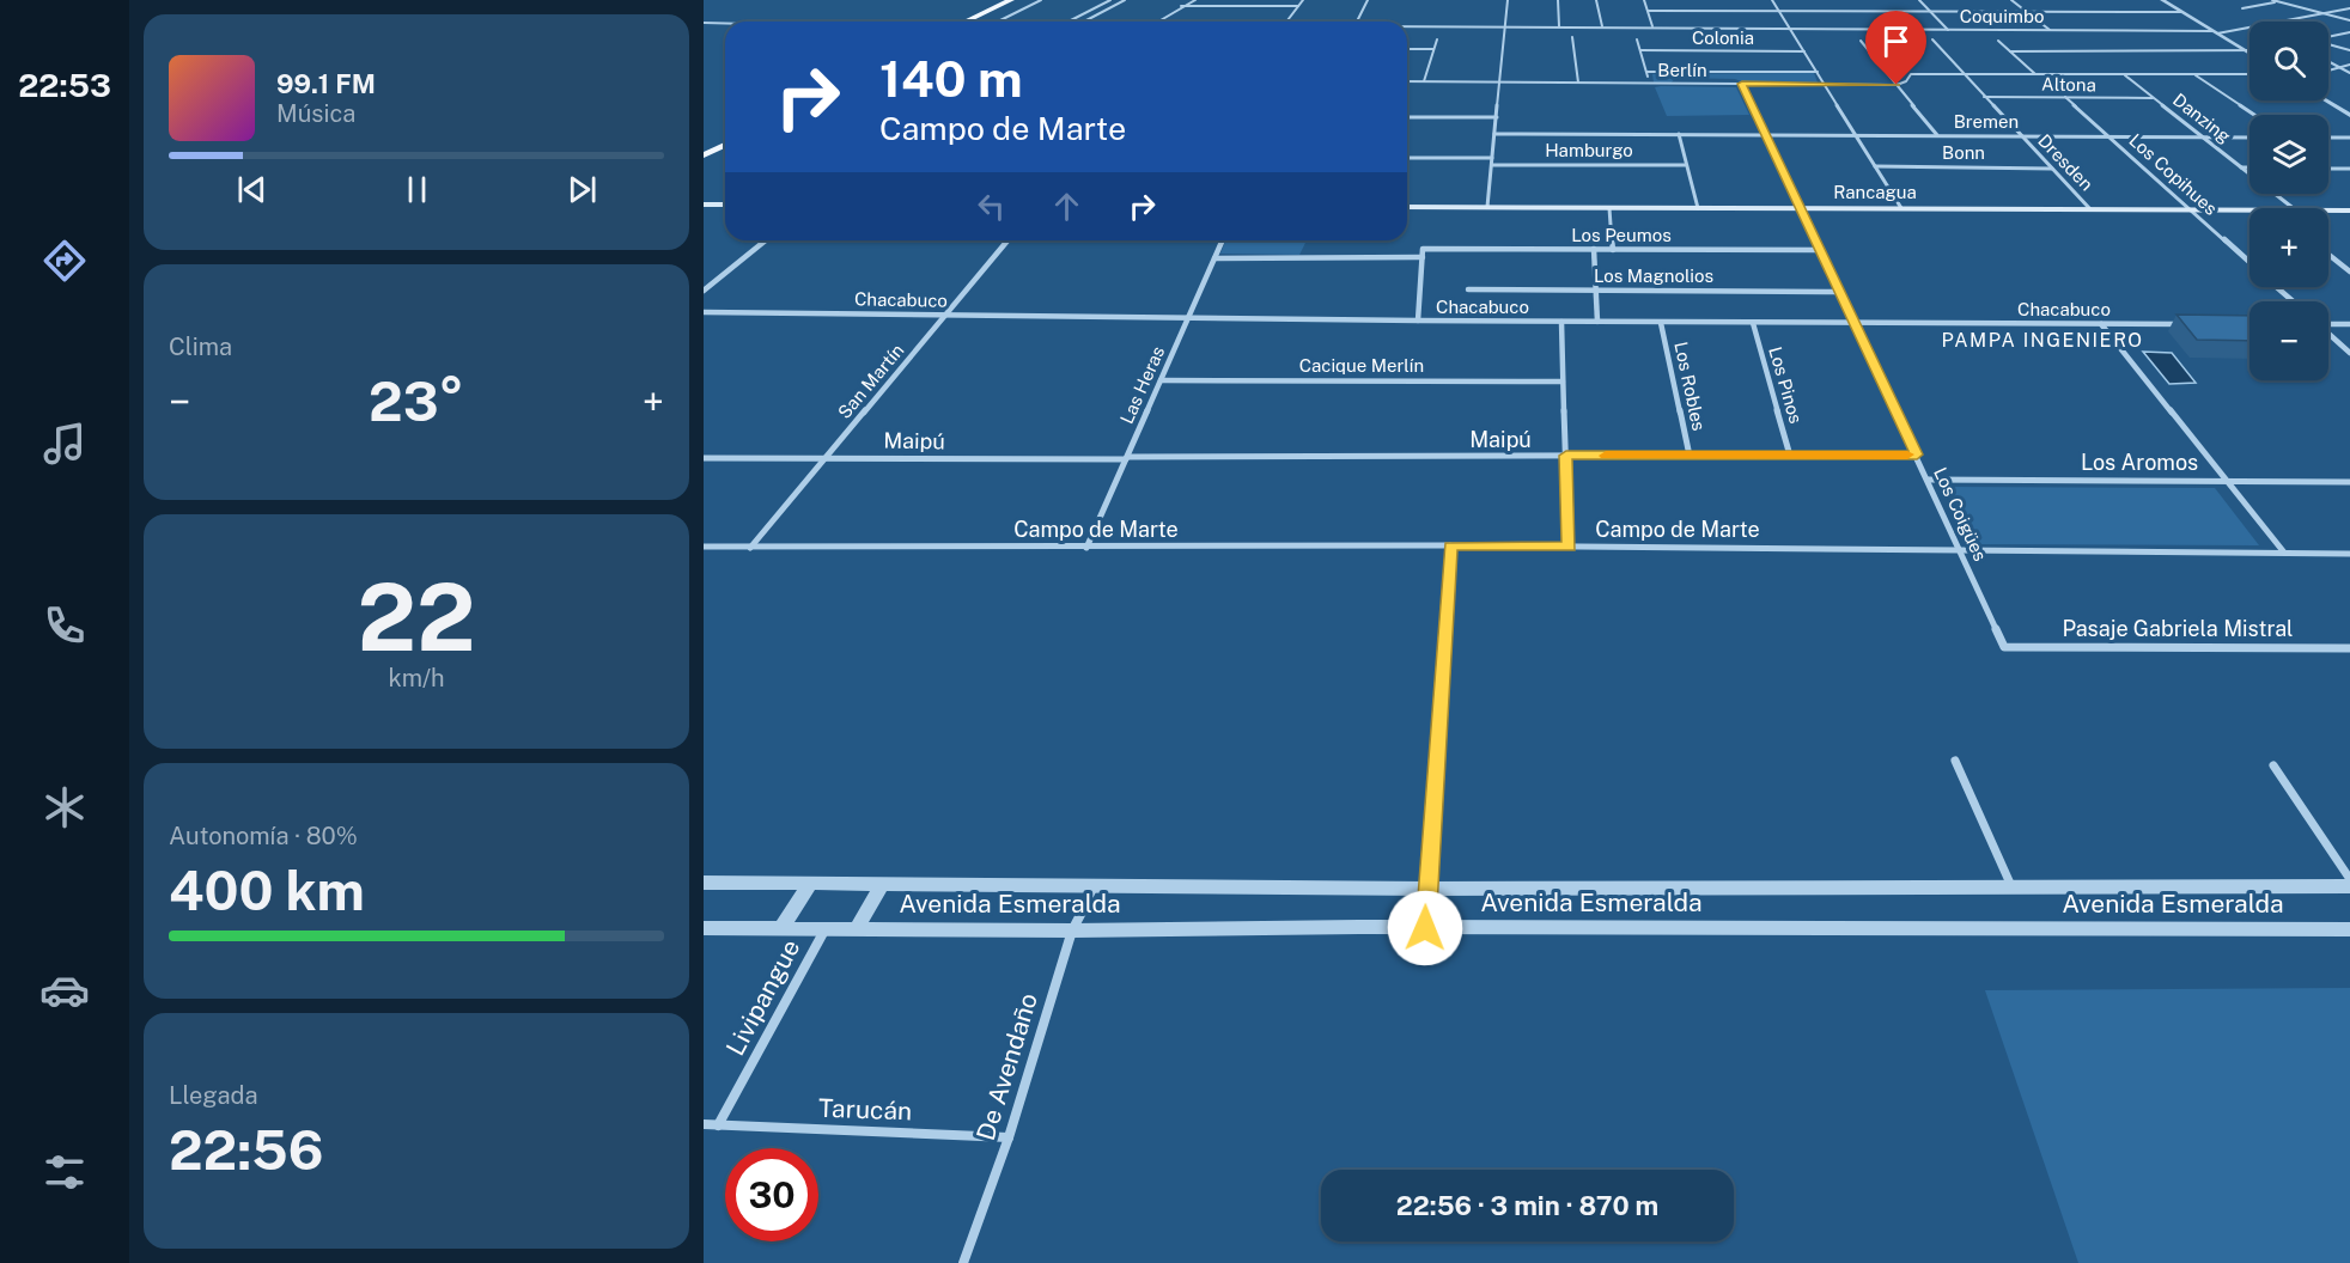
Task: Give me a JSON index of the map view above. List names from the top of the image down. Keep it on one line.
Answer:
{"streets":{"main road":["Rancagua"],"street":["Coquimbo","Colonia","Berlín","Altona","Danzing","Bremen","Hamburgo","Bonn","Dresden","Los Copihues","Los Peumos","Los Magnolios","Chacabuco","Cacique Merlín","San Martín","Las Heras","Los Pinos","Los Robles","Maipú","Los Aromos","Los Coigües","Campo de Marte","Pasaje Gabriela Mistral","Avenida Esmeralda","Livipangue","De Avendaño","Tarucán"]},"crossings":[["Berlín","Danzing"],["Berlín","Dresden"],["Berlín","Los Coigües"],["Altona","Danzing"],["Altona","Dresden"],["Altona","Los Copihues"],["Danzing","Bremen"],["Bremen","Dresden"],["Bremen","Los Copihues"],["Bremen","Los Coigües"],["Bonn","Dresden"],["Dresden","Rancagua"],["Los Copihues","Rancagua"],["Rancagua","Los Coigües"],["Los Peumos","Los Coigües"],["Los Magnolios","Los Coigües"],["Chacabuco","San Martín"],["Chacabuco","Las Heras"],["Chacabuco","Los Pinos"],["Chacabuco","Los Robles"],["Chacabuco","Los Coigües"],["Cacique Merlín","Las Heras"],["San Martín","Maipú"],["San Martín","Campo de Marte"],["Las Heras","Maipú"],["Las Heras","Campo de Marte"],["Los Pinos","Maipú"],["Los Robles","Maipú"],["Maipú","Los Coigües"],["Los Aromos","Los Coigües"],["Los Coigües","Campo de Marte"],["Los Coigües","Pasaje Gabriela Mistral"],["Avenida Esmeralda","Livipangue"],["Avenida Esmeralda","De Avendaño"],["Livipangue","Tarucán"],["De Avendaño","Tarucán"]],"districts":["PAMPA INGENIERO"],"page":{"tabs":"22:53","map_buttons":["+","−"],"turn":["140 m","Campo de Marte"],"song":["99.1 FM","Música"],"tile":["Clima",["22","km/h"],["Autonomía · 80%","400 km"],["Llegada","22:56"]],"heat":["−","23°","+"],"limit":"30","trip":"22:56 · 3 min · 870 m"}}
